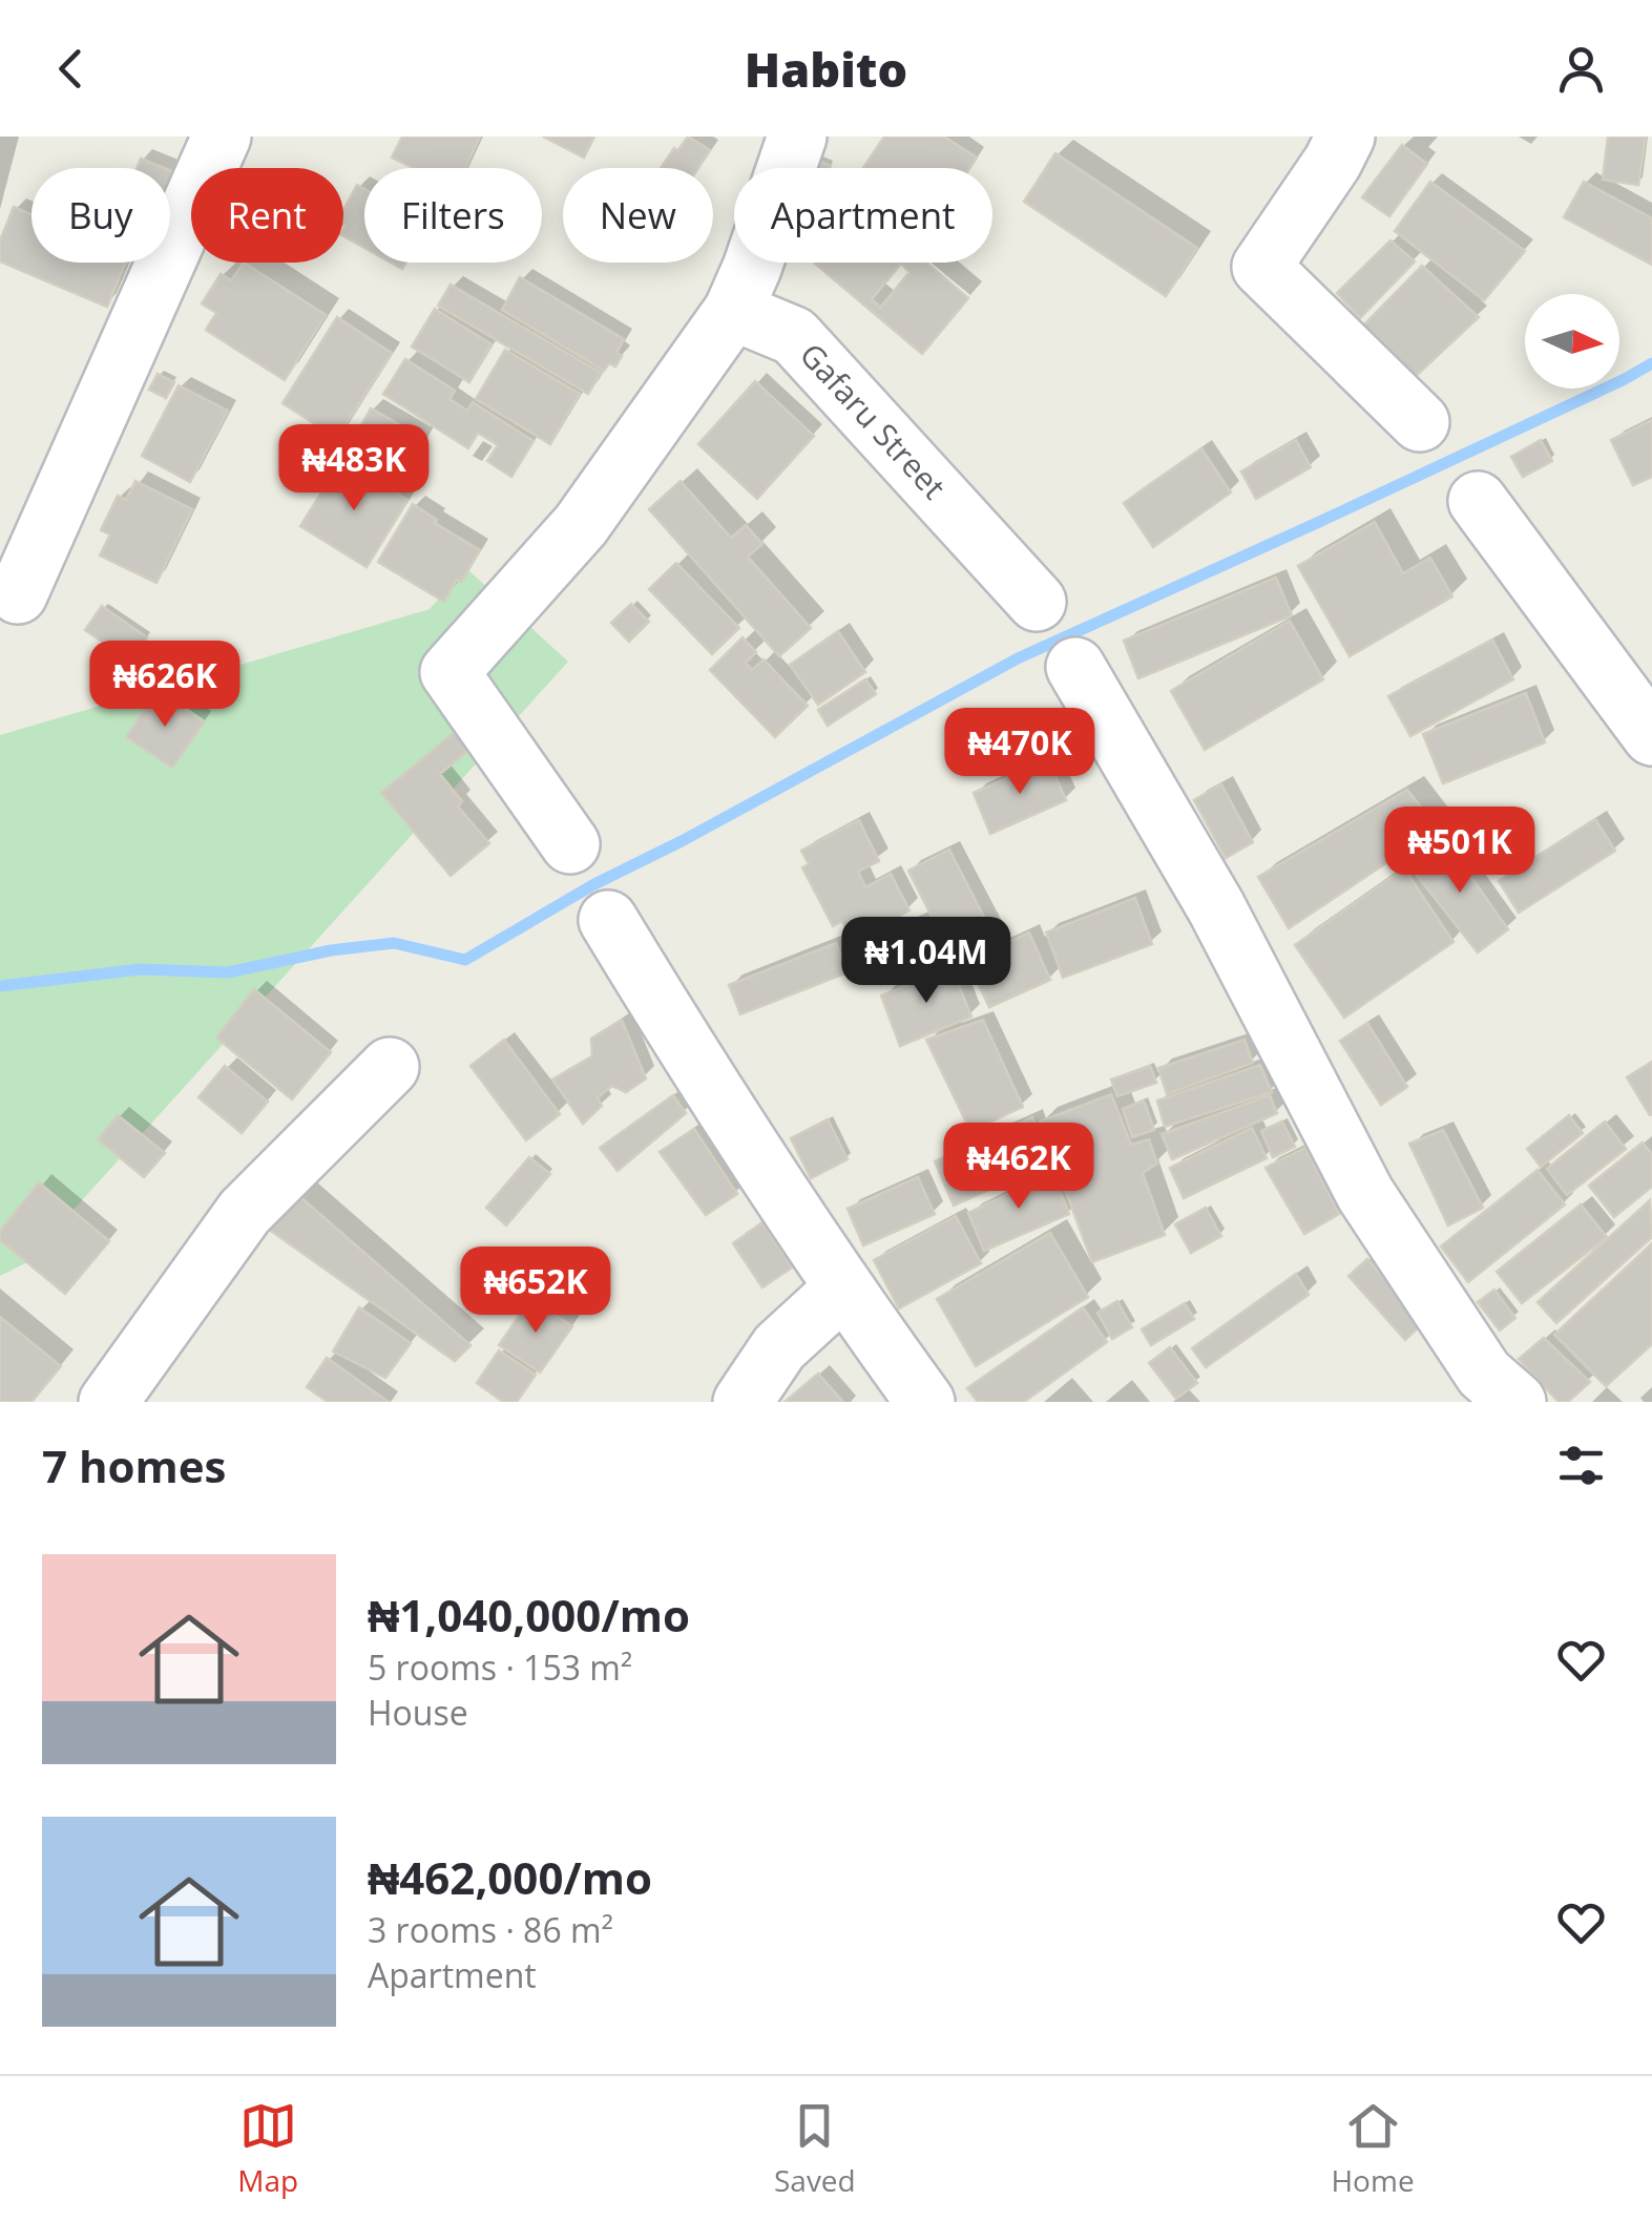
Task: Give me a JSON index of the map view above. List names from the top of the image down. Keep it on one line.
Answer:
{"streets":{"street":["Gafaru Street"]},"north":"right","page":{"header":"Habito","chip":["Buy","Rent","Filters","New","Apartment"],"price":["₦483K","₦626K","₦470K","₦501K","₦1.04M","₦462K","₦652K"],"heading":"7 homes","list":[{"name":"₦1,040,000/mo","note":"5 rooms · 153 m² · House"},{"name":"₦462,000/mo","note":"3 rooms · 86 m² · Apartment"}],"tabs":["Map","Saved","Home"]}}
